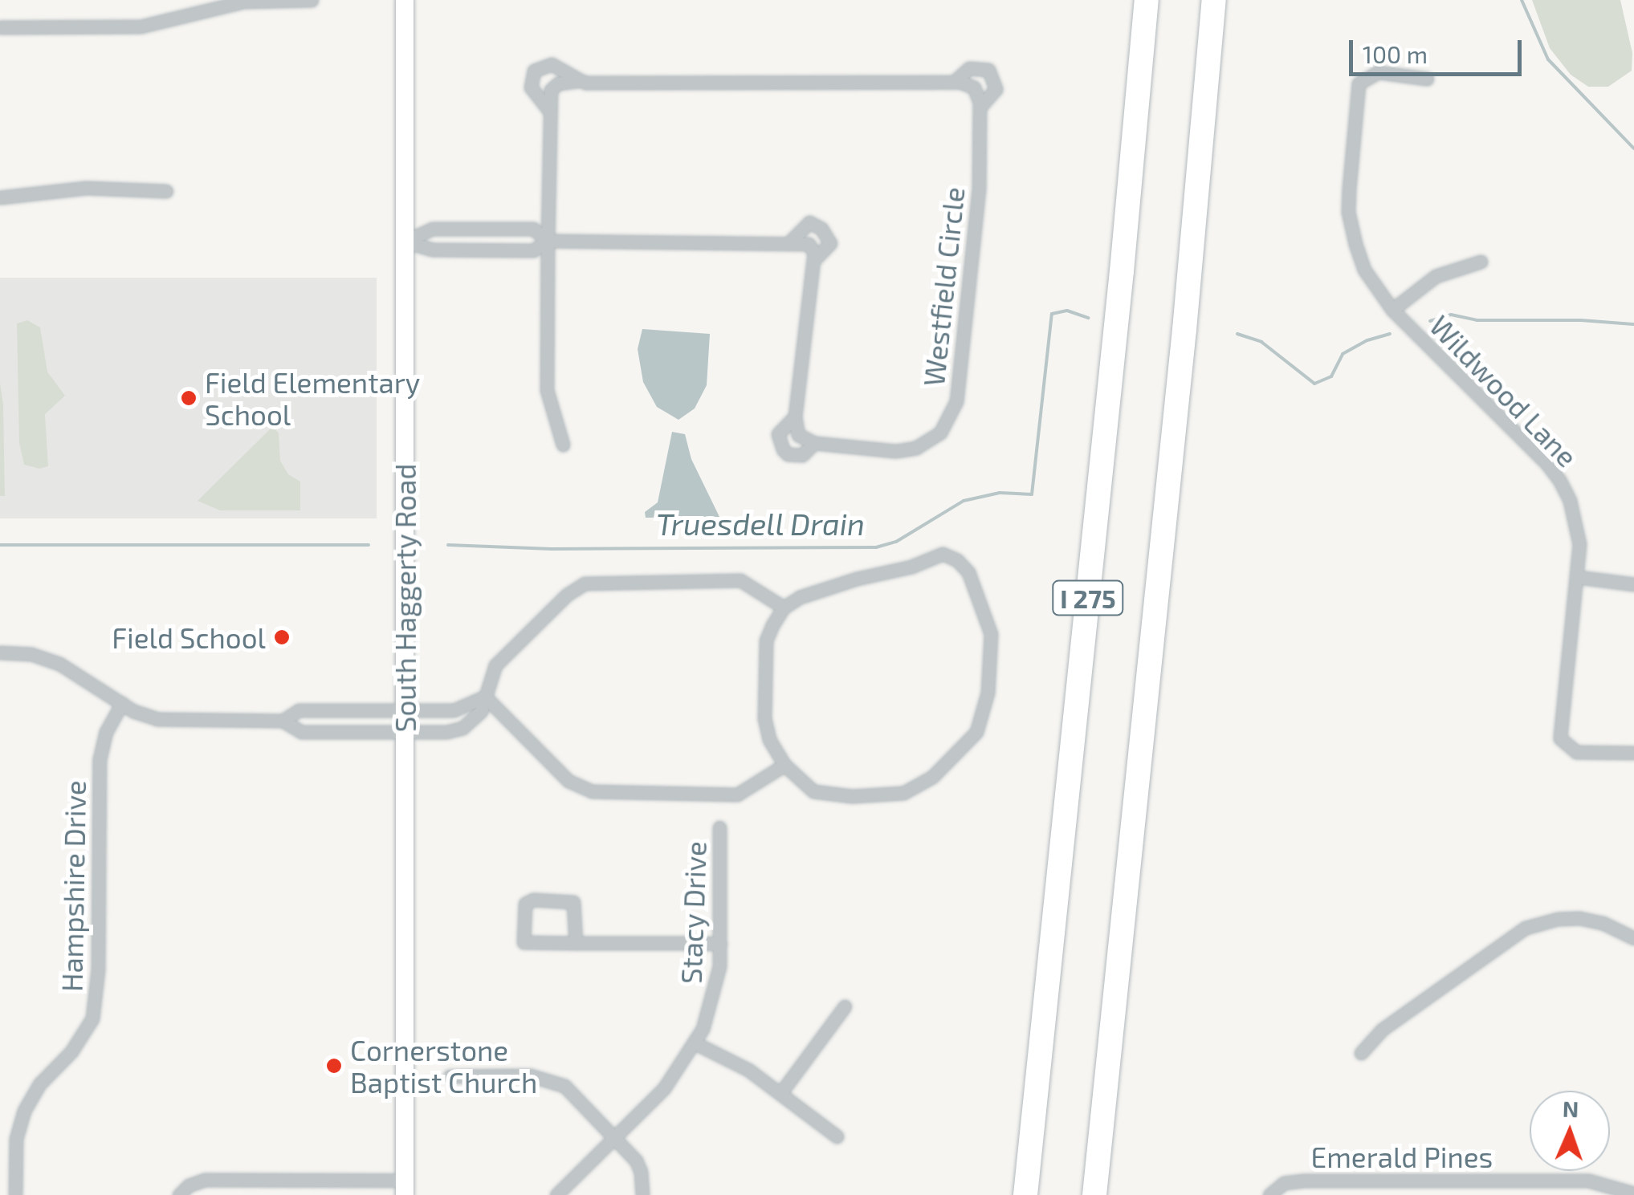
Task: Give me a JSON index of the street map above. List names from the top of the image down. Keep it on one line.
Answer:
{"streets":{"highway":["I 275"],"main road":["South Haggerty Road"],"street":["Westfield Circle","Wildwood Lane","Hampshire Drive","Stacy Drive","Emerald Pines"]},"crossings":[["Westfield Circle","South Haggerty Road"]],"water":["Truesdell Drain"],"places":["Field Elementary School","Field School","Cornerstone Baptist Church"],"scale_bar":"100 m","north":"top"}
